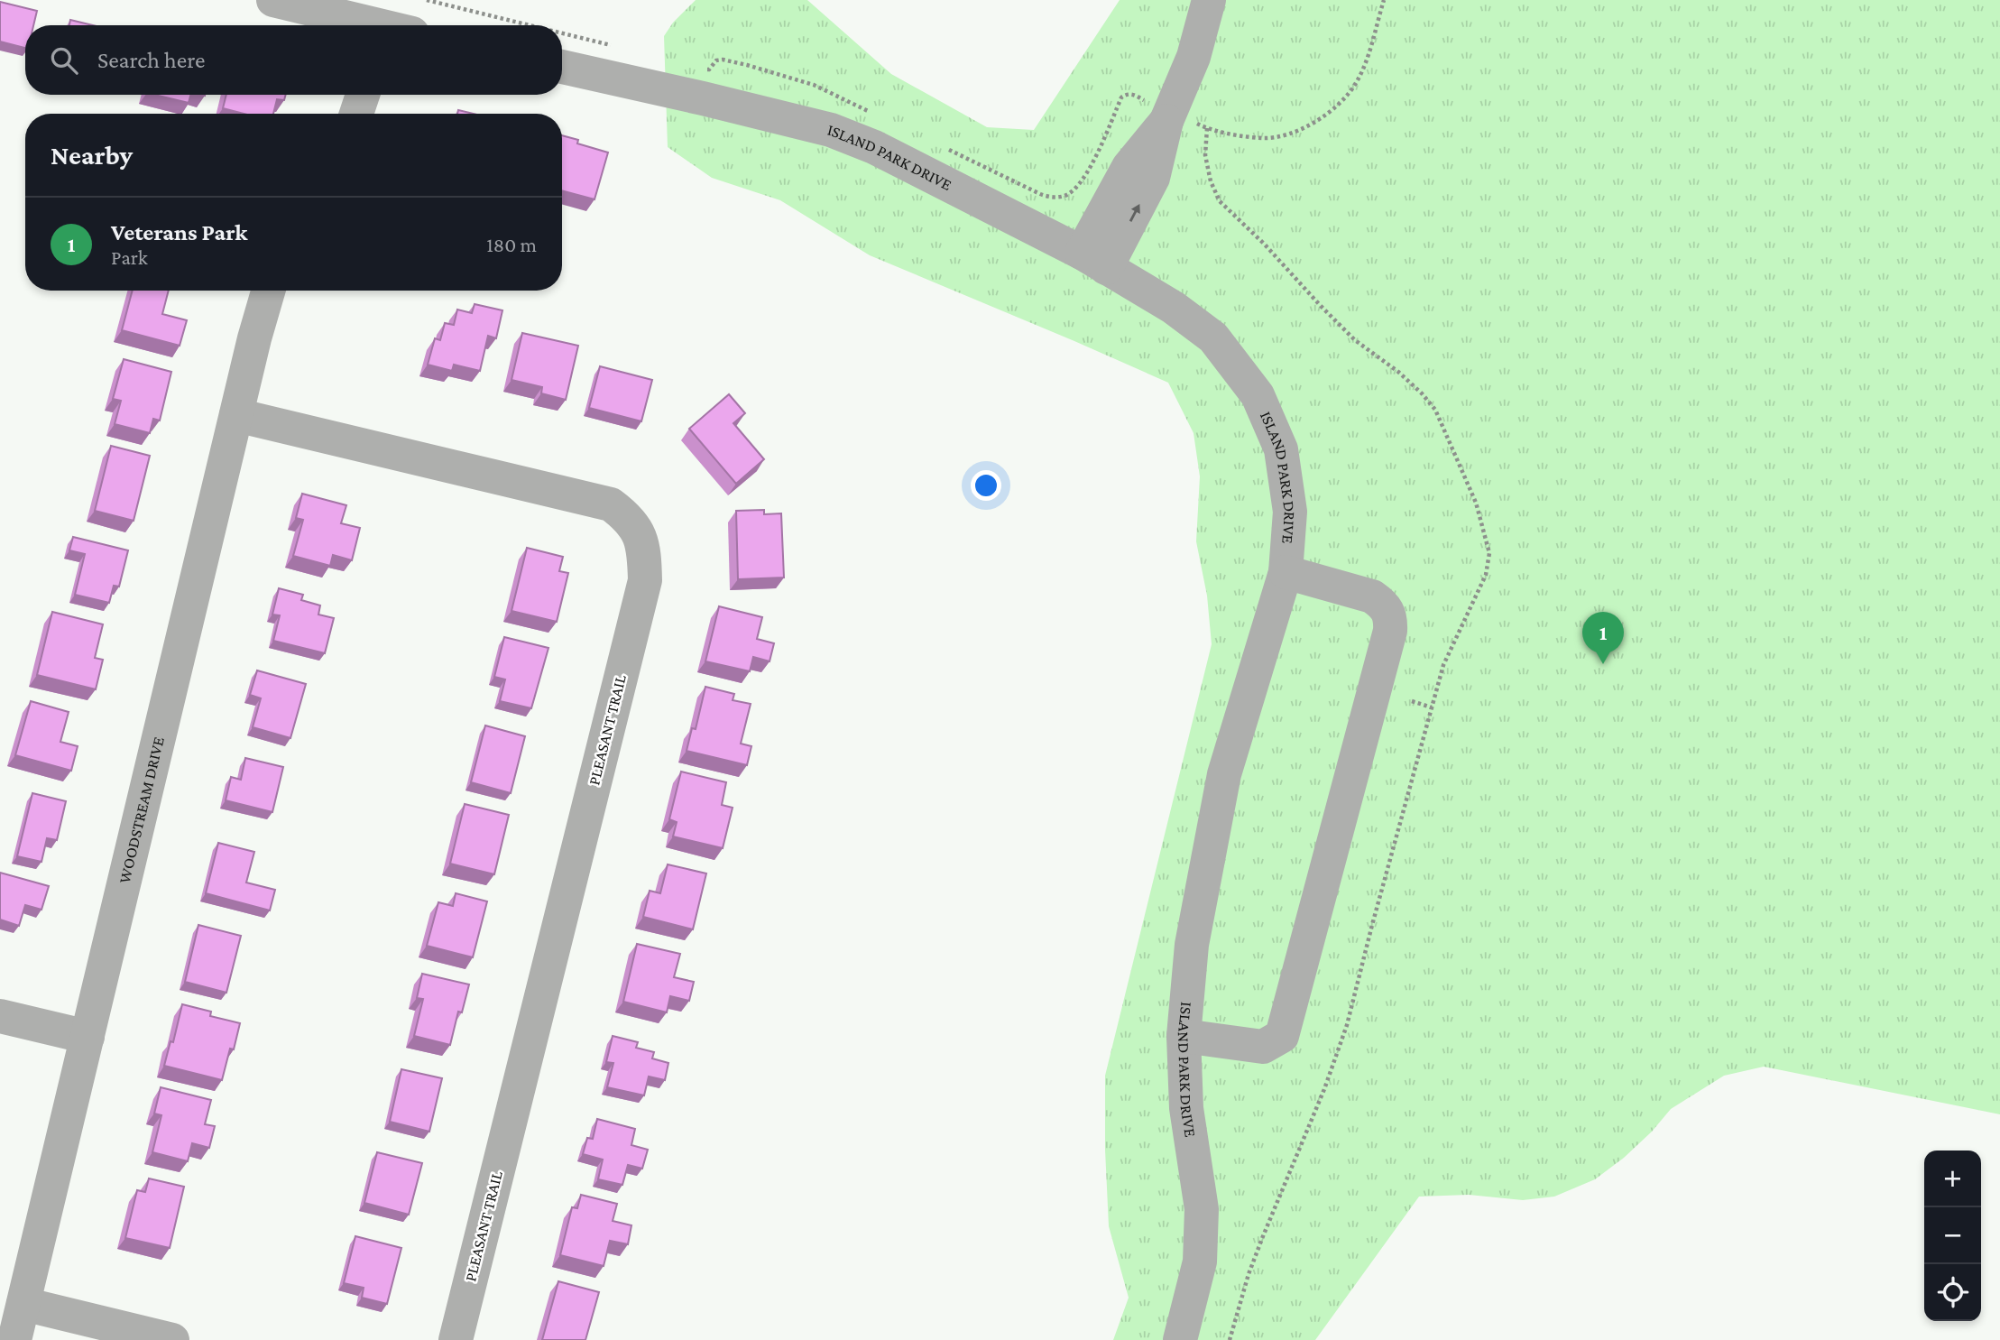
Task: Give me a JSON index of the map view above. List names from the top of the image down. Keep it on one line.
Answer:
{"streets":{"street":["ISLAND PARK DRIVE","PLEASANT TRAIL","WOODSTREAM DRIVE"]},"crossings":[["PLEASANT TRAIL","WOODSTREAM DRIVE"]],"page":{"search":"Search here","heading":"Nearby","list":[{"mark":"1","name":"Veterans Park","note":"Park","value":"180 m"}],"pins":"1","map_buttons":["+","−"]}}
